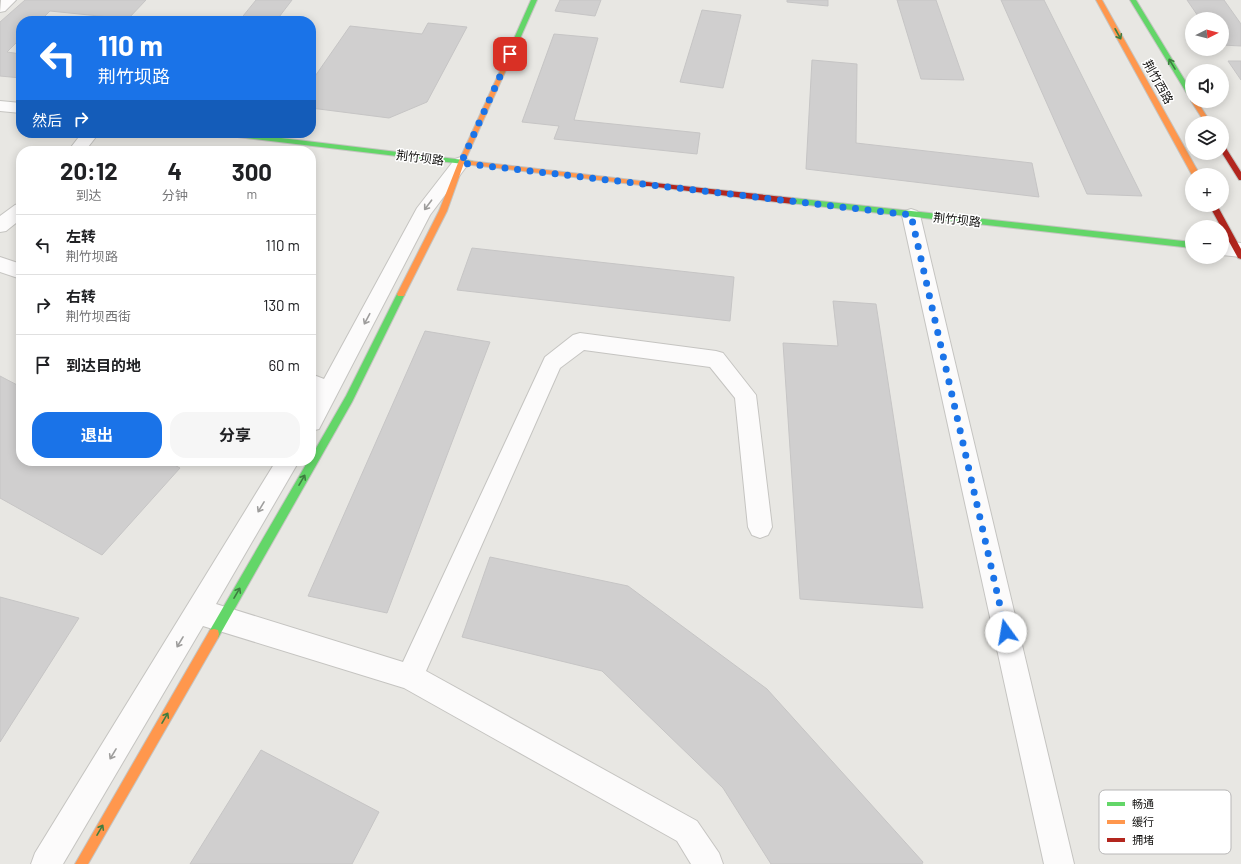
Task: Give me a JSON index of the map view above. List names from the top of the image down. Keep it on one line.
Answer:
{"streets":{"street":["荆竹西路","荆竹坝路"]},"legend":["畅通","缓行","拥堵"],"north":"right","page":{"map_buttons":["+","−"],"turn":["110 m","荆竹坝路"],"then":"然后","eta":["20:12","到达","4","分钟","300","m"],"list":[{"name":"左转","note":"荆竹坝路","value":"110 m"},{"name":"右转","note":"荆竹坝西街","value":"130 m"},{"name":"到达目的地","value":"60 m"}],"buttons":["退出","分享"]}}
